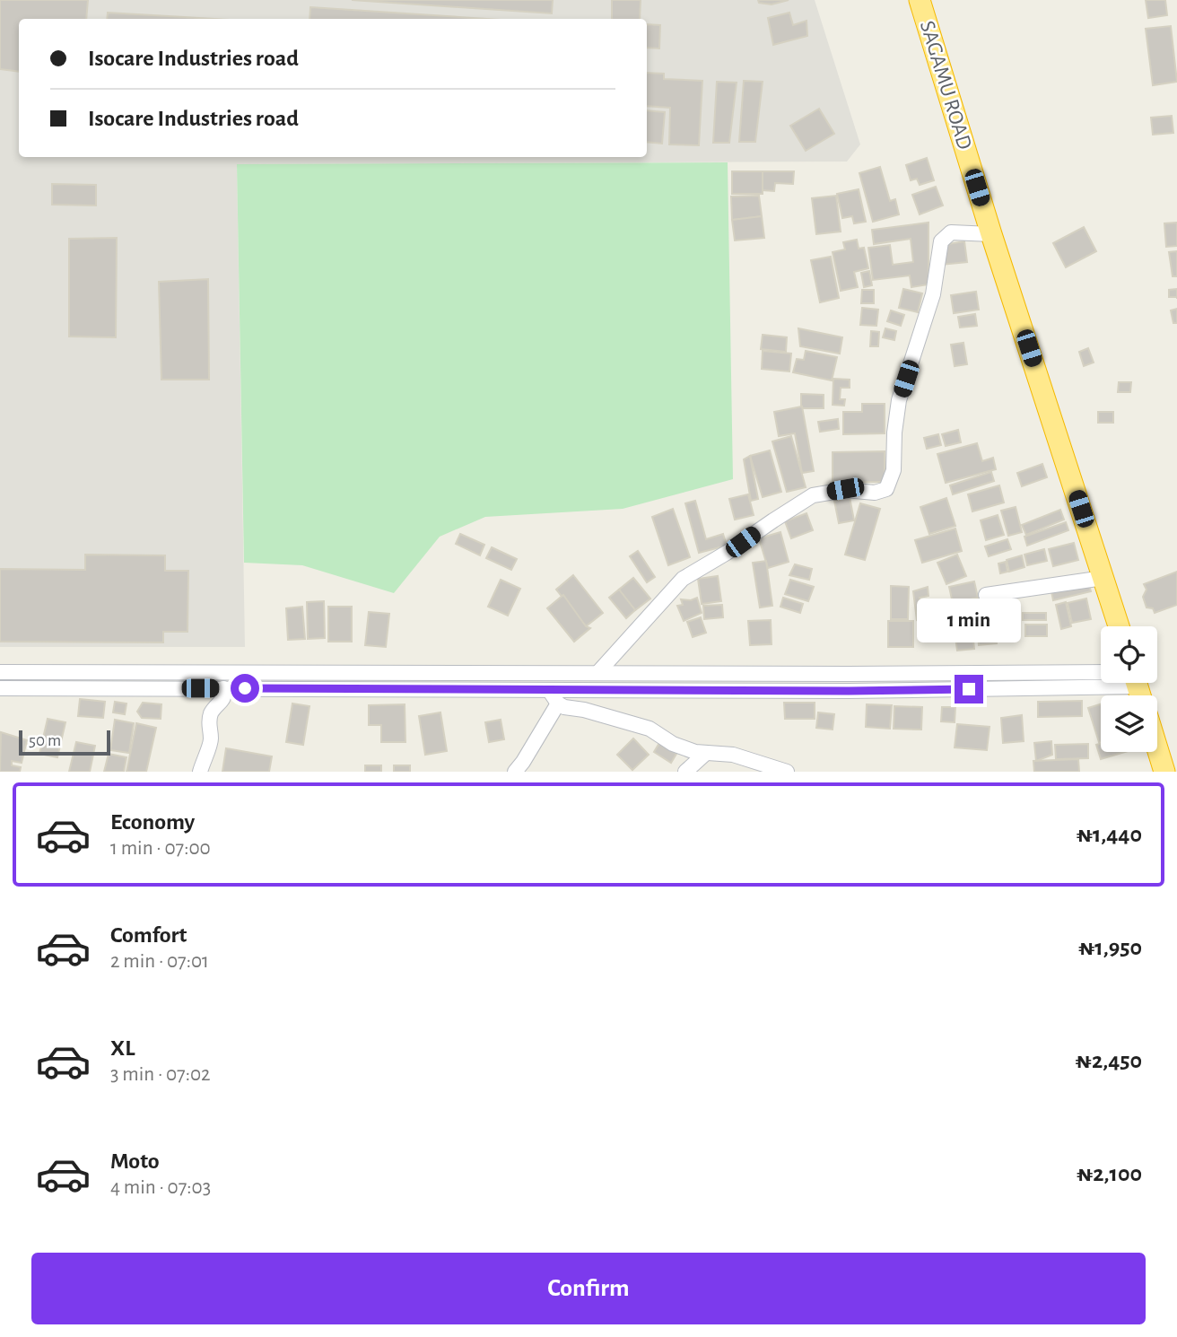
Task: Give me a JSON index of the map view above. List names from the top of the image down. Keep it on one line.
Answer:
{"streets":{"highway":["SAGAMU ROAD"]},"scale_bar":"50 m","page":{"banner":["Isocare Industries road","Isocare Industries road"],"bubble":"1 min","scale":"50 m","list":[{"name":"Economy","note":"1 min · 07:00","value":"₦1,440"},{"name":"Comfort","note":"2 min · 07:01","value":"₦1,950"},{"name":"XL","note":"3 min · 07:02","value":"₦2,450"},{"name":"Moto","note":"4 min · 07:03","value":"₦2,100"}],"buttons":"Confirm"}}
